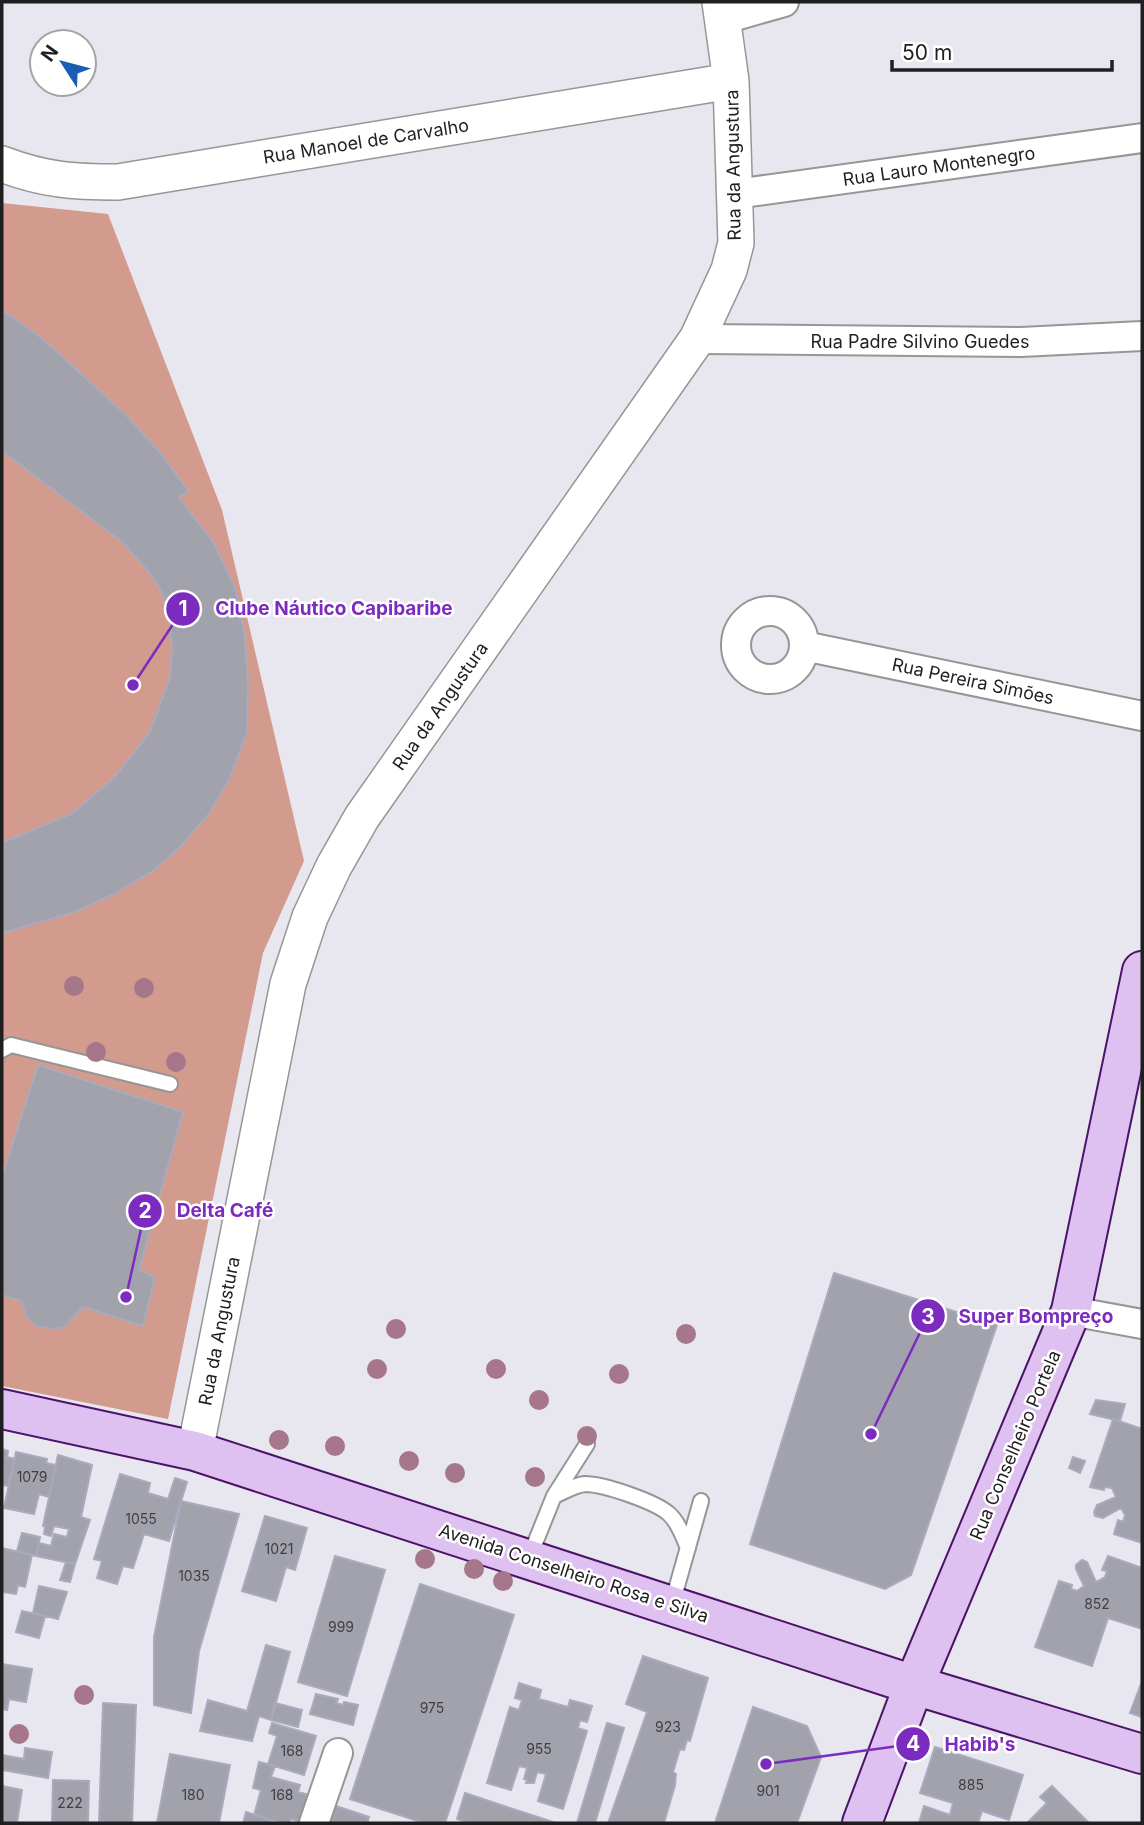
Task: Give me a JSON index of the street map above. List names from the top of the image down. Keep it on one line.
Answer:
{"streets":{"main road":["Rua Conselheiro Portela","Avenida Conselheiro Rosa e Silva"],"street":["Rua Manoel de Carvalho","Rua da Angustura","Rua Lauro Montenegro","Rua Padre Silvino Guedes","Rua Pereira Simões"]},"crossings":[["Rua Manoel de Carvalho","Rua da Angustura"],["Rua da Angustura","Rua Lauro Montenegro"],["Rua da Angustura","Rua Padre Silvino Guedes"],["Rua da Angustura","Avenida Conselheiro Rosa e Silva"],["Rua Conselheiro Portela","Avenida Conselheiro Rosa e Silva"]],"places":["Clube Náutico Capibaribe","Delta Café","Super Bompreço","Habib's"],"house_numbers":["1079","1055","1021","1035","852","999","975","923","955","168","885","901","180","168","222"],"scale_bar":"50 m","north":"top left"}
